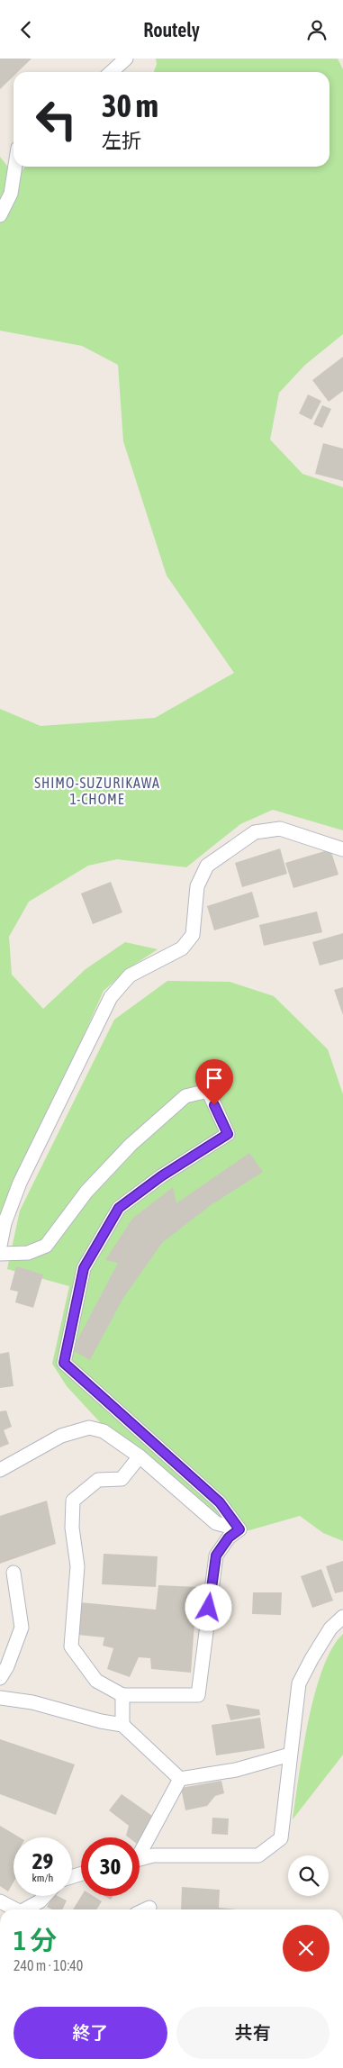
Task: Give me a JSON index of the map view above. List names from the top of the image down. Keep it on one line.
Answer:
{"districts":["SHIMO-SUZURIKAWA 1-CHOME"],"page":{"header":"Routely","turn":["30 m","左折"],"speed":"29 km/h","limit":"30","heading":["1 分","240 m · 10:40"],"buttons":["終了","共有"]}}
